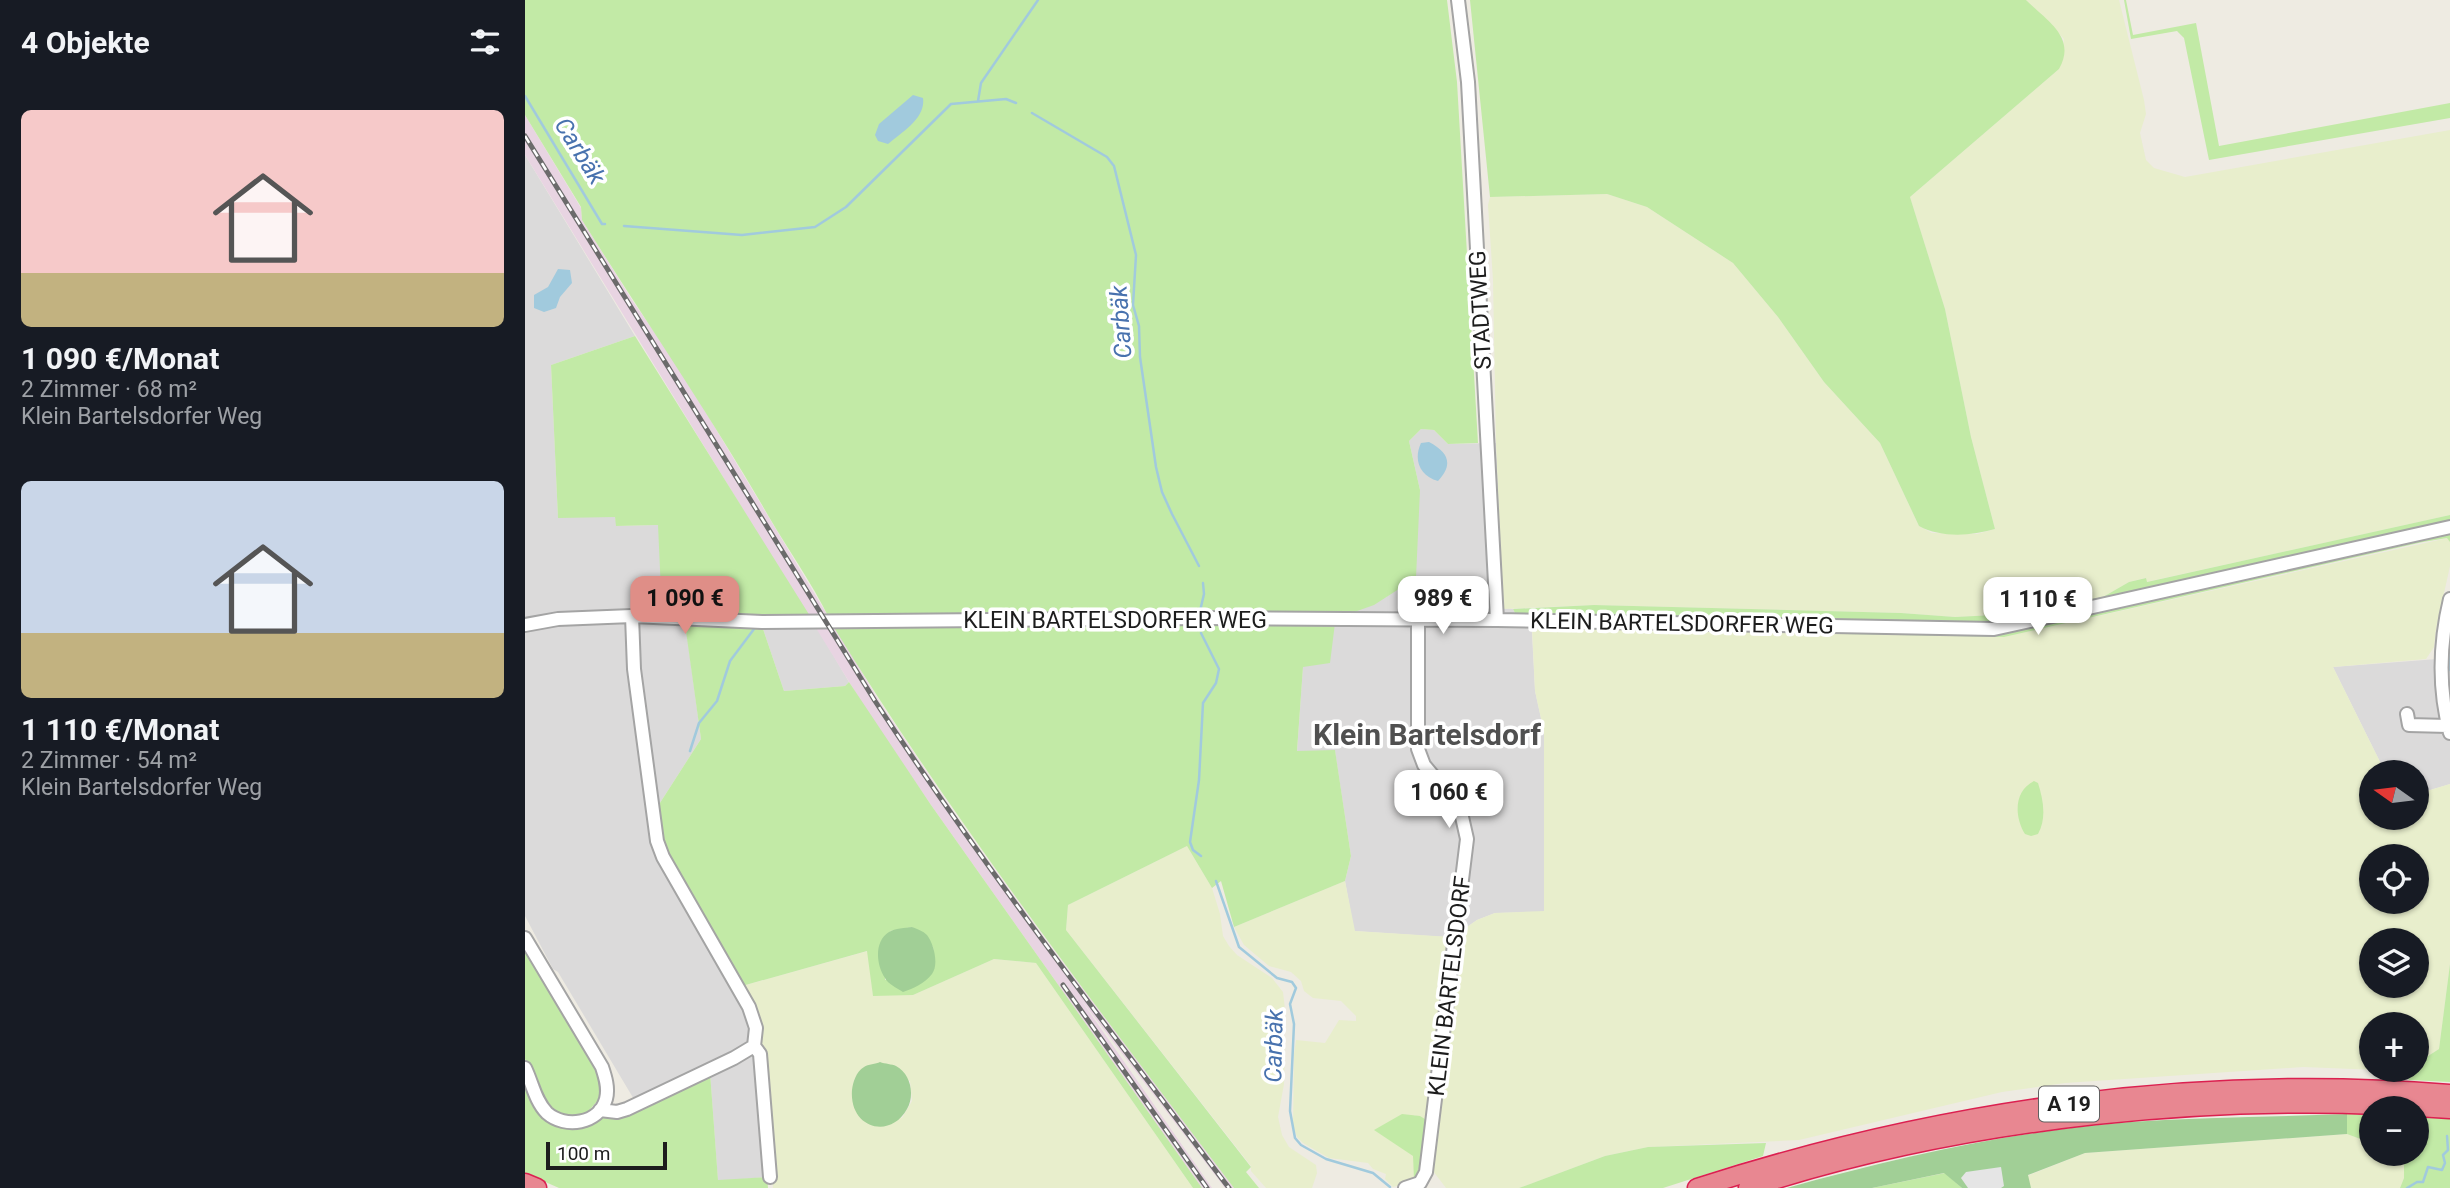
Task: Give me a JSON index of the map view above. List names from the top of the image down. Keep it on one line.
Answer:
{"streets":{"highway":["A 19"],"street":["STADTWEG","KLEIN BARTELSDORFER WEG","KLEIN BARTELSDORF"]},"crossings":[["STADTWEG","KLEIN BARTELSDORFER WEG"],["KLEIN BARTELSDORFER WEG","KLEIN BARTELSDORF"]],"districts":["Klein Bartelsdorf"],"water":["Carbäk"],"scale_bar":"100 m","north":"left","page":{"heading":"4 Objekte","list":[{"name":"1 090 €/Monat","note":"2 Zimmer · 68 m² · Klein Bartelsdorfer Weg"},{"name":"1 110 €/Monat","note":"2 Zimmer · 54 m² · Klein Bartelsdorfer Weg"}],"price":["1 090 €","989 €","1 110 €","1 060 €"],"map_buttons":["+","−"],"scale":"100 m"}}
